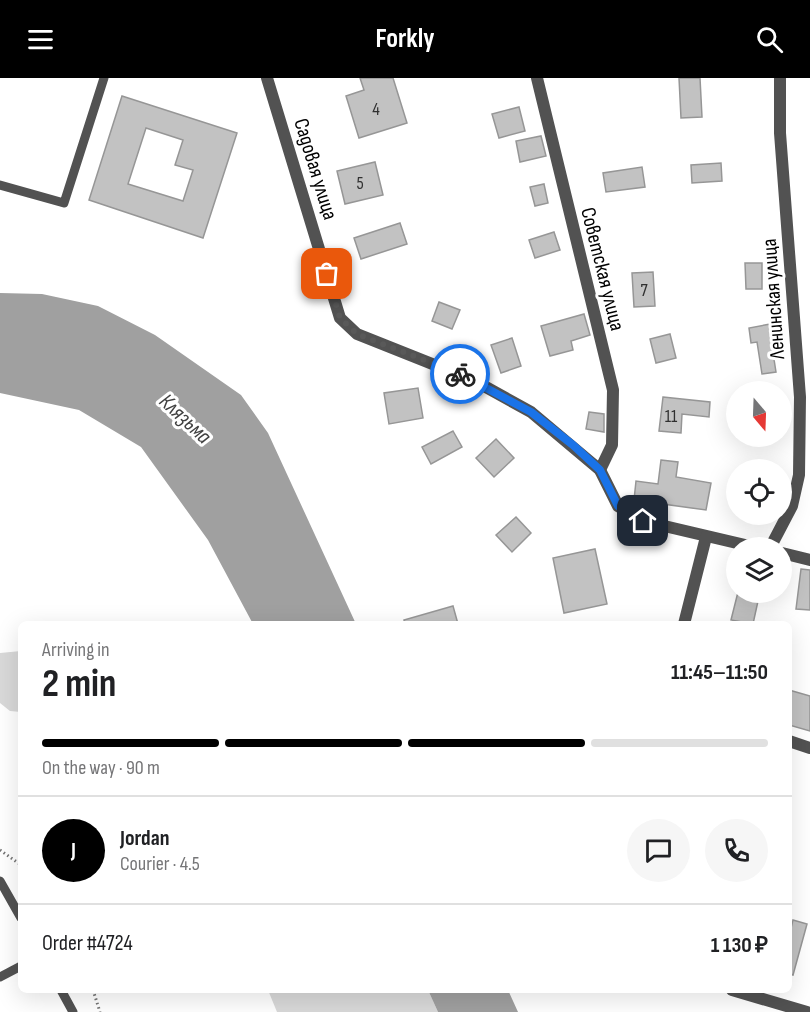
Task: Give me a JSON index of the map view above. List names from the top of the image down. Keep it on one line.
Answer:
{"streets":{"street":["Садовая улица","Советская улица","Ленинская улица"]},"crossings":[["Садовая улица","Советская улица"]],"water":["Клязьма"],"house_numbers":["4","5","7","11"],"north":"bottom","page":{"header":"Forkly","heading":["2 min","Arriving in","11:45–11:50"],"panel":["Jordan","Courier · 4.5","Order #4724","1 130 ₽"],"bar":"On the way · 90 m","round":"J"}}
